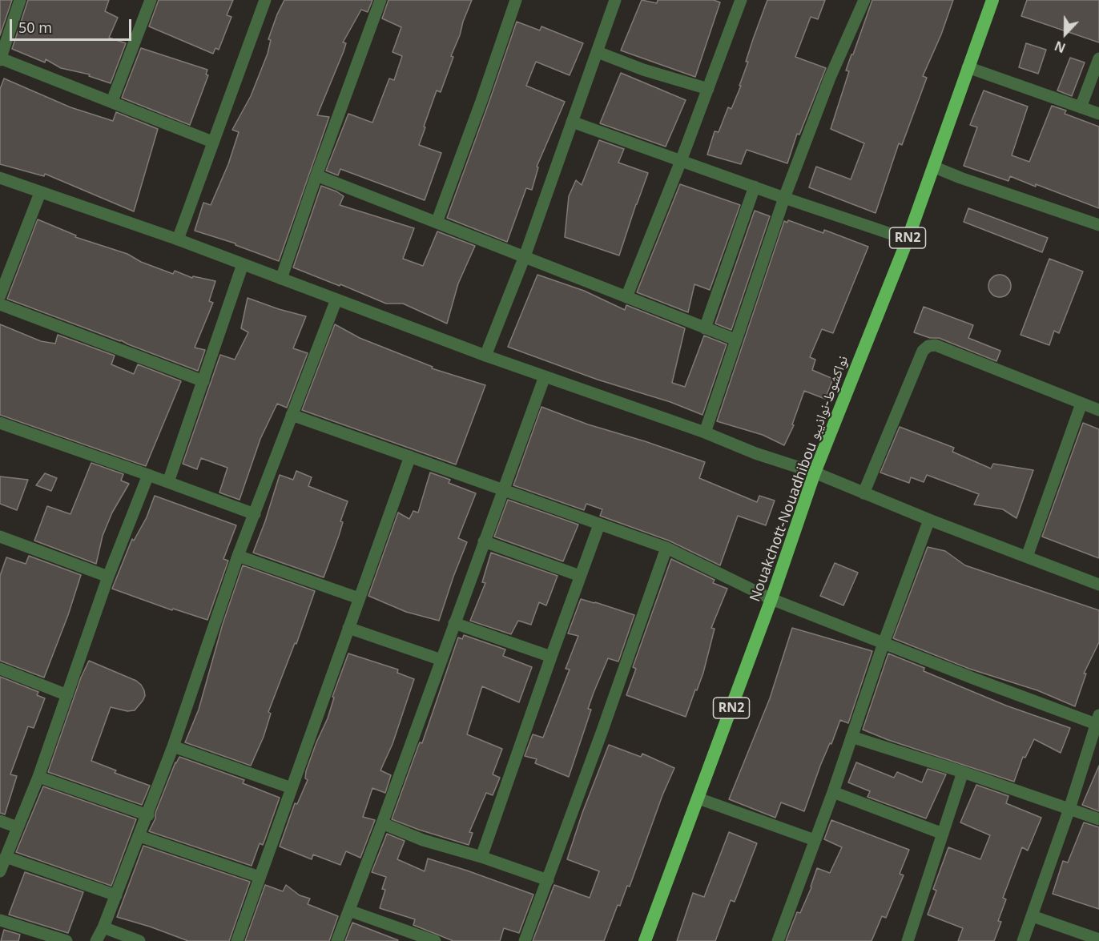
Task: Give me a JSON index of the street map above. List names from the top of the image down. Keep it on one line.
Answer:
{"streets":{"highway":["RN2","Nouakchott-Nouadhibou نواكشوط-نواذيبو"]},"scale_bar":"50 m","north":"bottom"}
